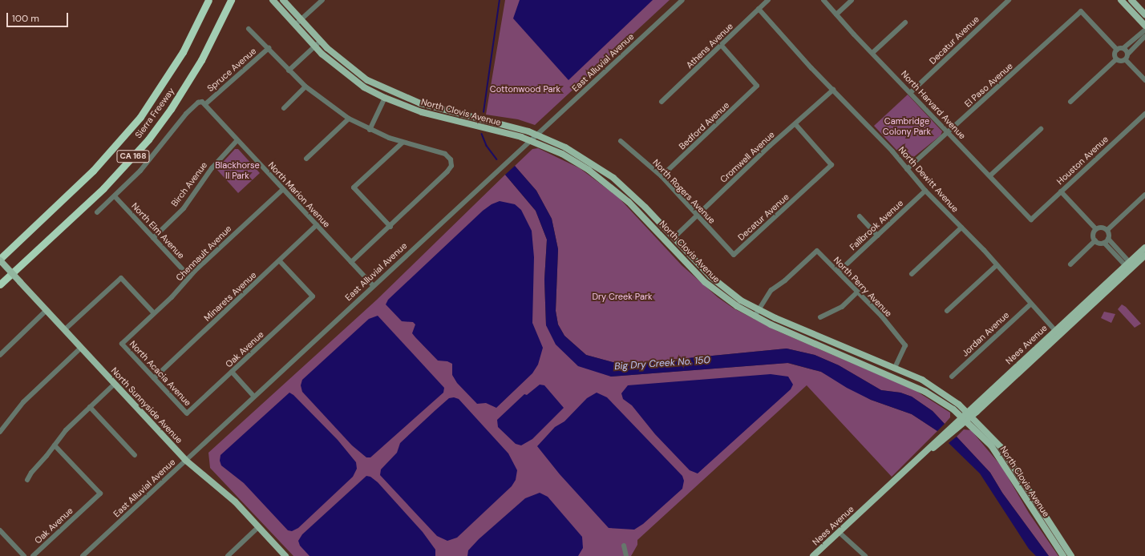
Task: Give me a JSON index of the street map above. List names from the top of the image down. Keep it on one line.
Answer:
{"streets":{"highway":["Sierra Freeway","CA 168"],"main road":["North Clovis Avenue","Nees Avenue","North Sunnyside Avenue"],"street":["Decatur Avenue","Athens Avenue","East Alluvial Avenue","Spruce Avenue","El Paso Avenue","North Harvard Avenue","Bedford Avenue","Cromwell Avenue","Houston Avenue","North Dewitt Avenue","Birch Avenue","North Rogers Avenue","North Marion Avenue","Fallbrook Avenue","North Elm Avenue","Chennault Avenue","North Perry Avenue","Minarets Avenue","Jordan Avenue","Oak Avenue","North Acacia Avenue"]},"crossings":[["Decatur Avenue","North Harvard Avenue"],["Decatur Avenue","Cromwell Avenue"],["Decatur Avenue","North Rogers Avenue"],["Athens Avenue","Bedford Avenue"],["Athens Avenue","North Dewitt Avenue"],["East Alluvial Avenue","North Clovis Avenue"],["East Alluvial Avenue","North Marion Avenue"],["East Alluvial Avenue","North Sunnyside Avenue"],["Spruce Avenue","North Marion Avenue"],["El Paso Avenue","North Harvard Avenue"],["El Paso Avenue","North Dewitt Avenue"],["North Harvard Avenue","Houston Avenue"],["North Clovis Avenue","Cromwell Avenue"],["North Clovis Avenue","North Perry Avenue"],["North Clovis Avenue","Nees Avenue"],["Sierra Freeway","North Sunnyside Avenue"],["Bedford Avenue","North Rogers Avenue"],["Cromwell Avenue","North Dewitt Avenue"],["Cromwell Avenue","North Rogers Avenue"],["North Dewitt Avenue","Fallbrook Avenue"],["North Dewitt Avenue","Jordan Avenue"],["North Dewitt Avenue","Nees Avenue"],["Birch Avenue","North Marion Avenue"],["Birch Avenue","North Elm Avenue"],["North Marion Avenue","North Elm Avenue"],["North Marion Avenue","Chennault Avenue"],["North Marion Avenue","Minarets Avenue"],["Fallbrook Avenue","North Perry Avenue"],["North Elm Avenue","Chennault Avenue"],["Chennault Avenue","North Acacia Avenue"],["Minarets Avenue","Oak Avenue"],["Minarets Avenue","North Acacia Avenue"],["Oak Avenue","North Acacia Avenue"]],"water":["Big Dry Creek No. 150"],"parks":["Cottonwood Park","Cambridge Colony Park","Blackhorse II Park","Dry Creek Park"],"scale_bar":"100 m"}
